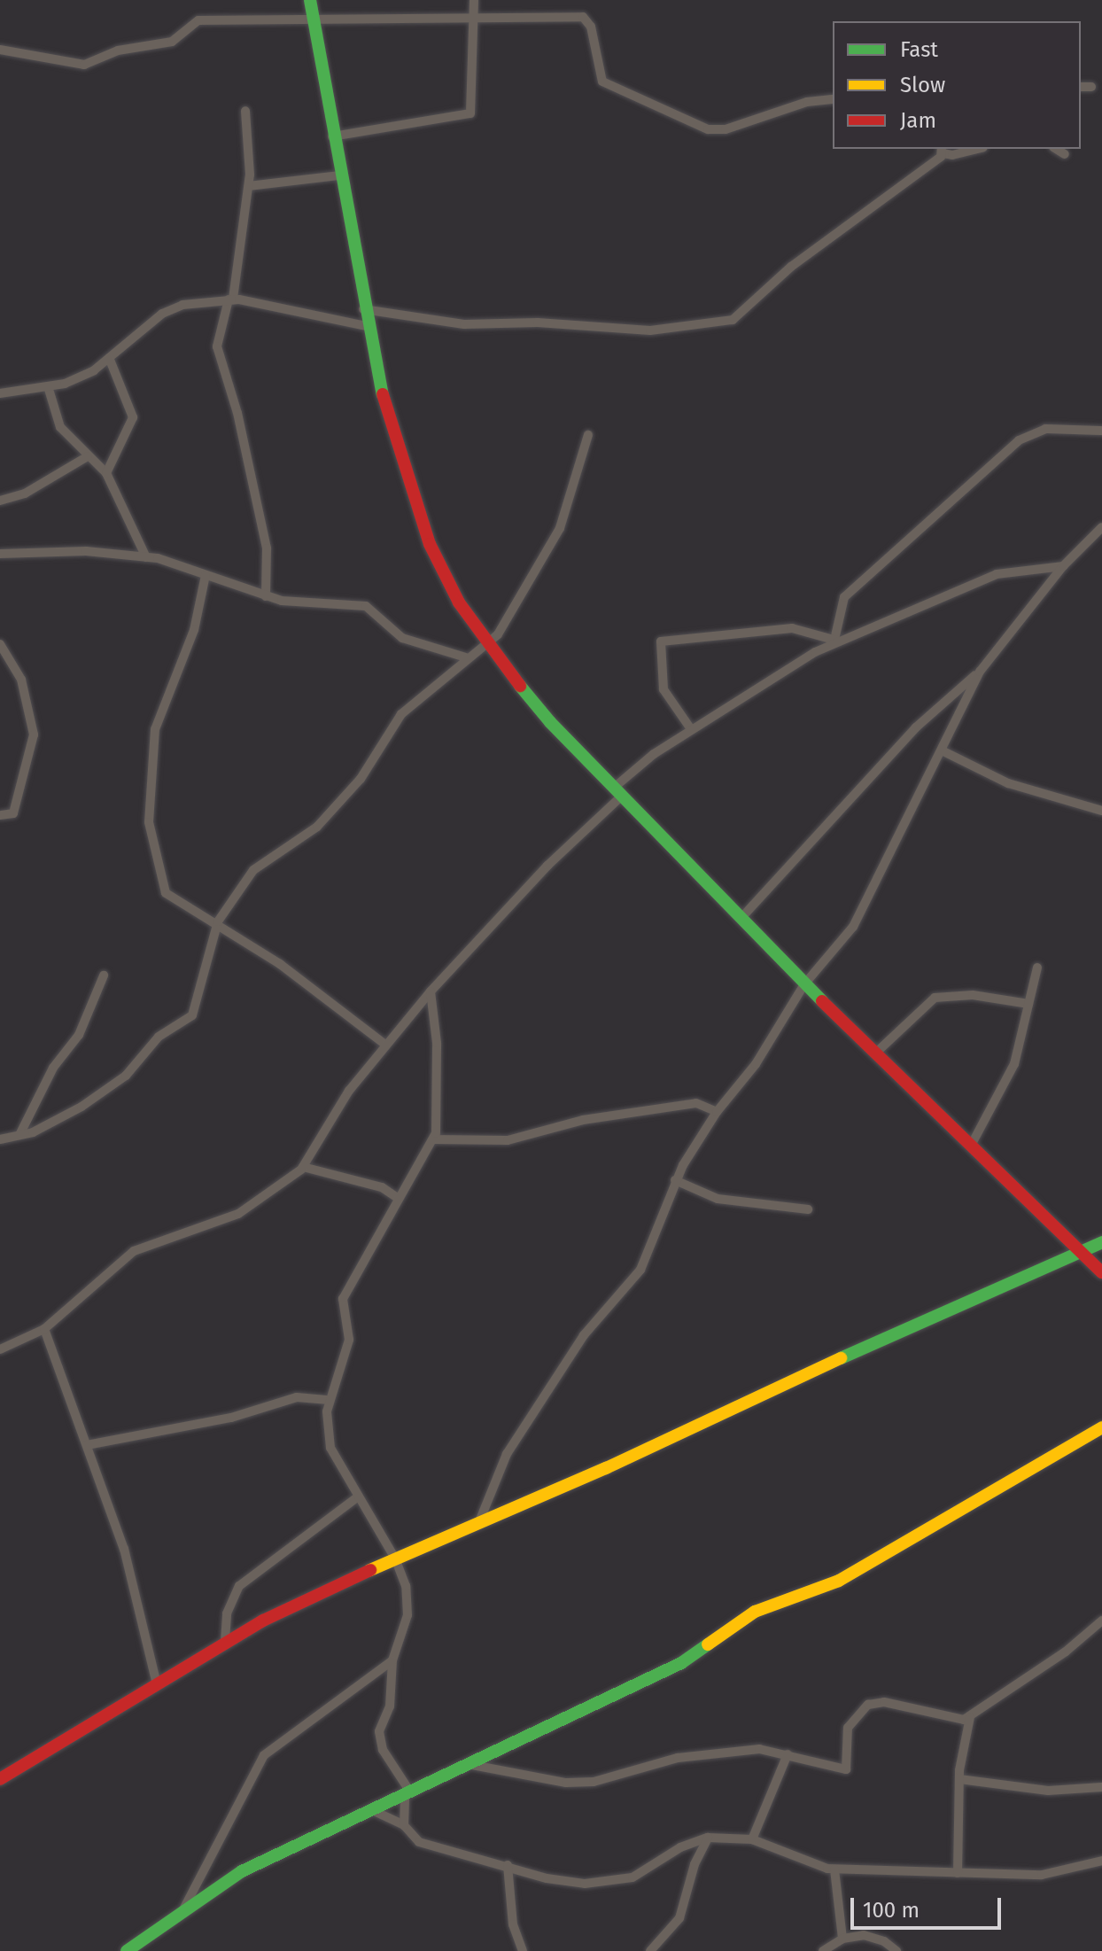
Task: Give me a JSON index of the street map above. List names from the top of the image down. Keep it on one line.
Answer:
{"legend":["Fast","Slow","Jam"],"scale_bar":"100 m"}
